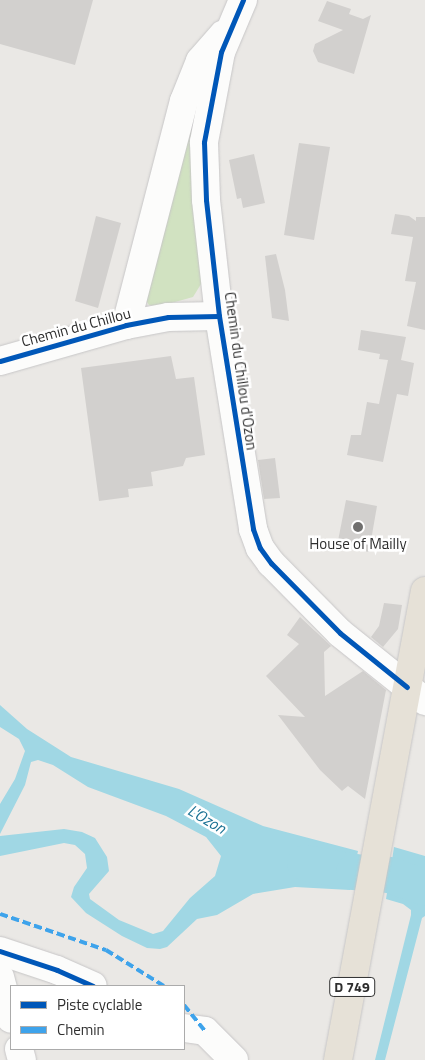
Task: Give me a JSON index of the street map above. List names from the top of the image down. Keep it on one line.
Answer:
{"streets":{"main road":["D 749"],"street":["Chemin du Chillou","Chemin du Chillou d'Ozon"]},"crossings":[["Chemin du Chillou","Chemin du Chillou d'Ozon"],["Chemin du Chillou d'Ozon","D 749"]],"water":["L'Ozon"],"places":["House of Mailly"],"legend":["Piste cyclable","Chemin"]}
